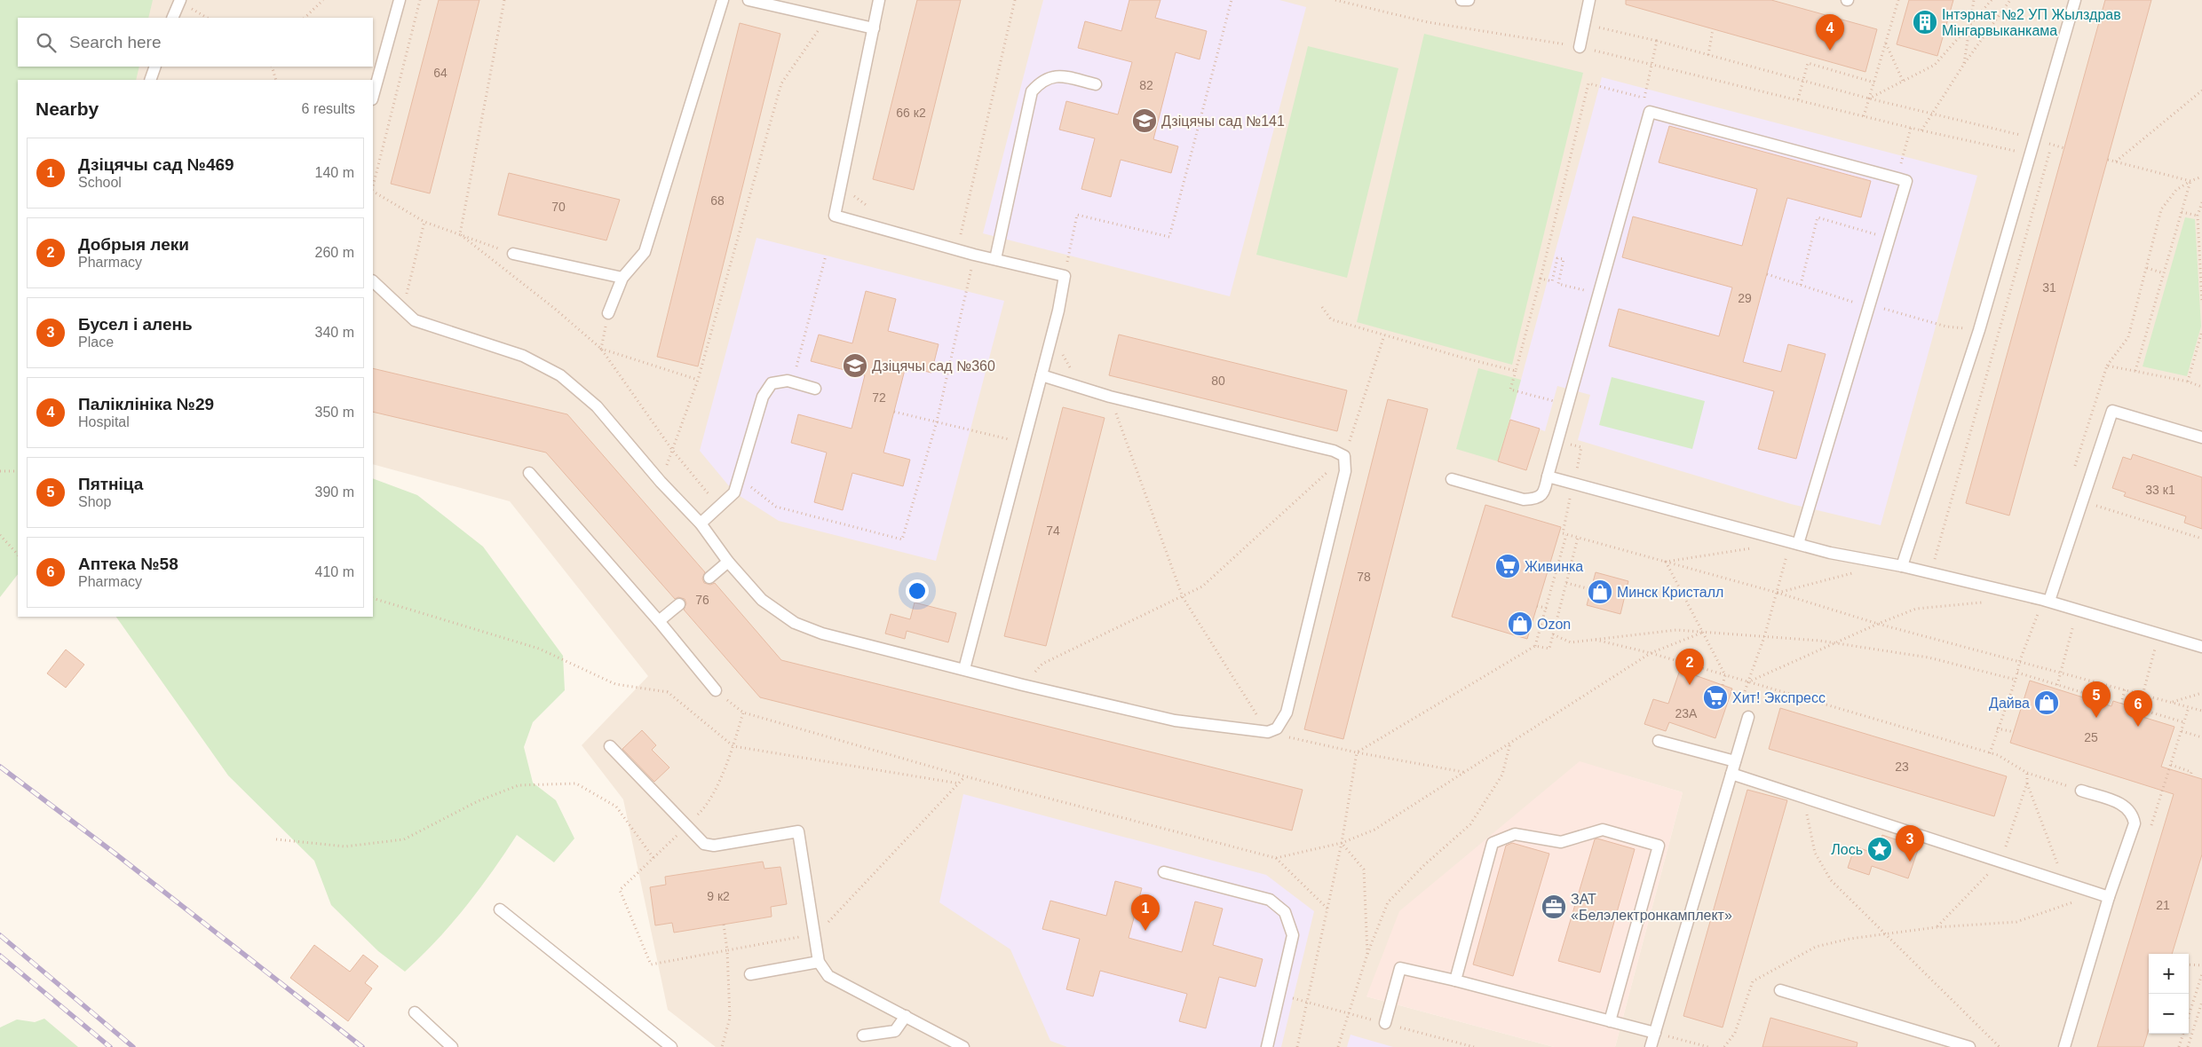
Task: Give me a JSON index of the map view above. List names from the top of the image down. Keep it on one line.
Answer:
{"places":{"building":["Інтэрнат №2 УП Жылздрав Мінгарвыканкама"],"school or university":["Дзіцячы сад №141","Дзіцячы сад №360"],"supermarket":["Живинка","Хит! Экспресс"],"shop":["Минск Кристалл","Ozon","Дайва"],"place":["Лось"],"office":["ЗАТ «Белэлектронкамплект»"]},"house_numbers":["64","82","66 к2","68","70","31","29","80","72","33 к1","74","78","76","23А","25","23","9 к2","21"],"page":{"pins":["4","2","5","6","3","1"],"search":"Search here","heading":["Nearby","6 results"],"list":[{"mark":"1","name":"Дзіцячы сад №469","note":"School","value":"140 m"},{"mark":"2","name":"Добрыя леки","note":"Pharmacy","value":"260 m"},{"mark":"3","name":"Бусел і алень","note":"Place","value":"340 m"},{"mark":"4","name":"Паліклініка №29","note":"Hospital","value":"350 m"},{"mark":"5","name":"Пятніца","note":"Shop","value":"390 m"},{"mark":"6","name":"Аптека №58","note":"Pharmacy","value":"410 m"}],"map_buttons":["+","−"]}}
